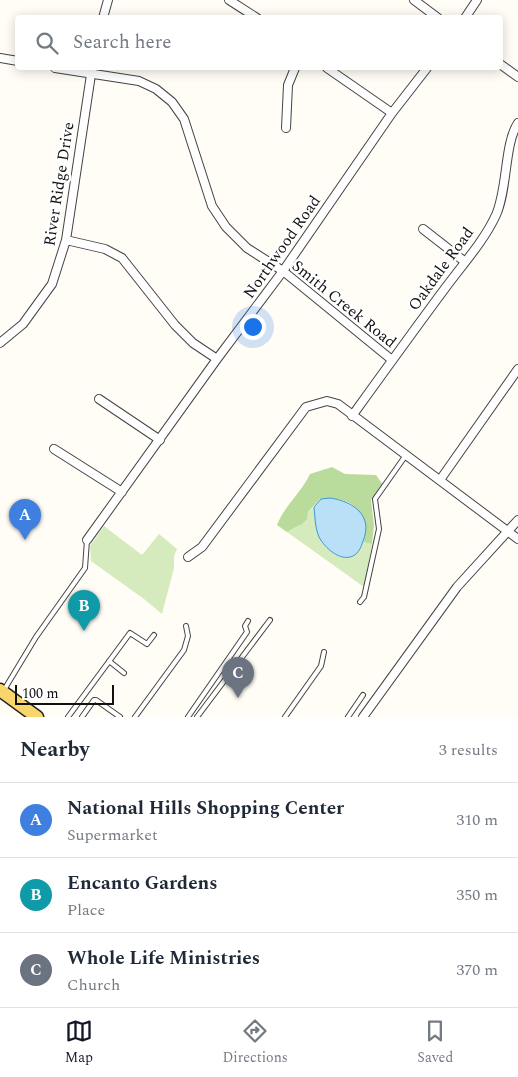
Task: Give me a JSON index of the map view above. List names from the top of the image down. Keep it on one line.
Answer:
{"streets":{"street":["River Ridge Drive","Northwood Road","Oakdale Road","Smith Creek Road"]},"crossings":[["River Ridge Drive","Smith Creek Road"],["Northwood Road","Smith Creek Road"],["Oakdale Road","Smith Creek Road"]],"scale_bar":"100 m","page":{"search":"Search here","pins":["A","B","C"],"scale":"100 m","heading":["Nearby","3 results"],"list":[{"mark":"A","name":"National Hills Shopping Center","note":"Supermarket","value":"310 m"},{"mark":"B","name":"Encanto Gardens","note":"Place","value":"350 m"},{"mark":"C","name":"Whole Life Ministries","note":"Church","value":"370 m"}],"nav":["Map","Directions","Saved"]}}
